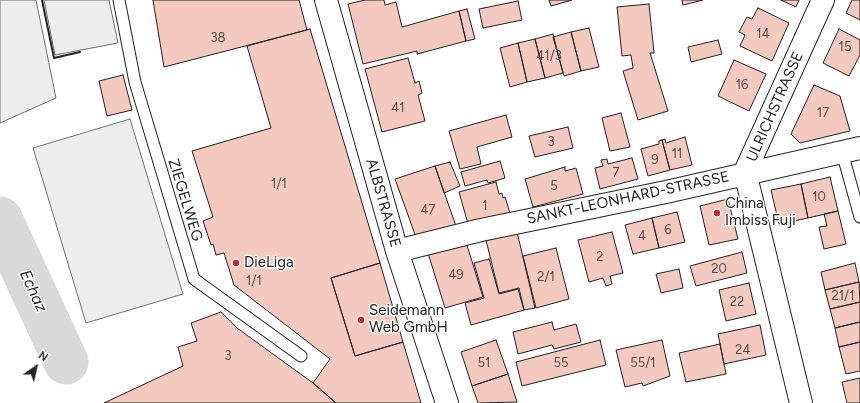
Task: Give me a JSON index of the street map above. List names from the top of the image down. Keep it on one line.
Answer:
{"streets":{"street":["ULRICHSTRASSE","SANKT-LEONHARD-STRASSE","ALBSTRASSE"],"lane":["ZIEGELWEG"]},"crossings":[["ULRICHSTRASSE","SANKT-LEONHARD-STRASSE"],["SANKT-LEONHARD-STRASSE","ALBSTRASSE"]],"water":["Echaz"],"places":["China Imbiss Fuji","DieLiga","Seidemann Web GmbH"],"house_numbers":["14","38","15","41/3","16","41","17","3","11","9","7","1/1","5","10","1","47","6","4","2","20","49","2/1","1/1","21/1","22","24","3","51","55","55/1"],"north":"top right"}
